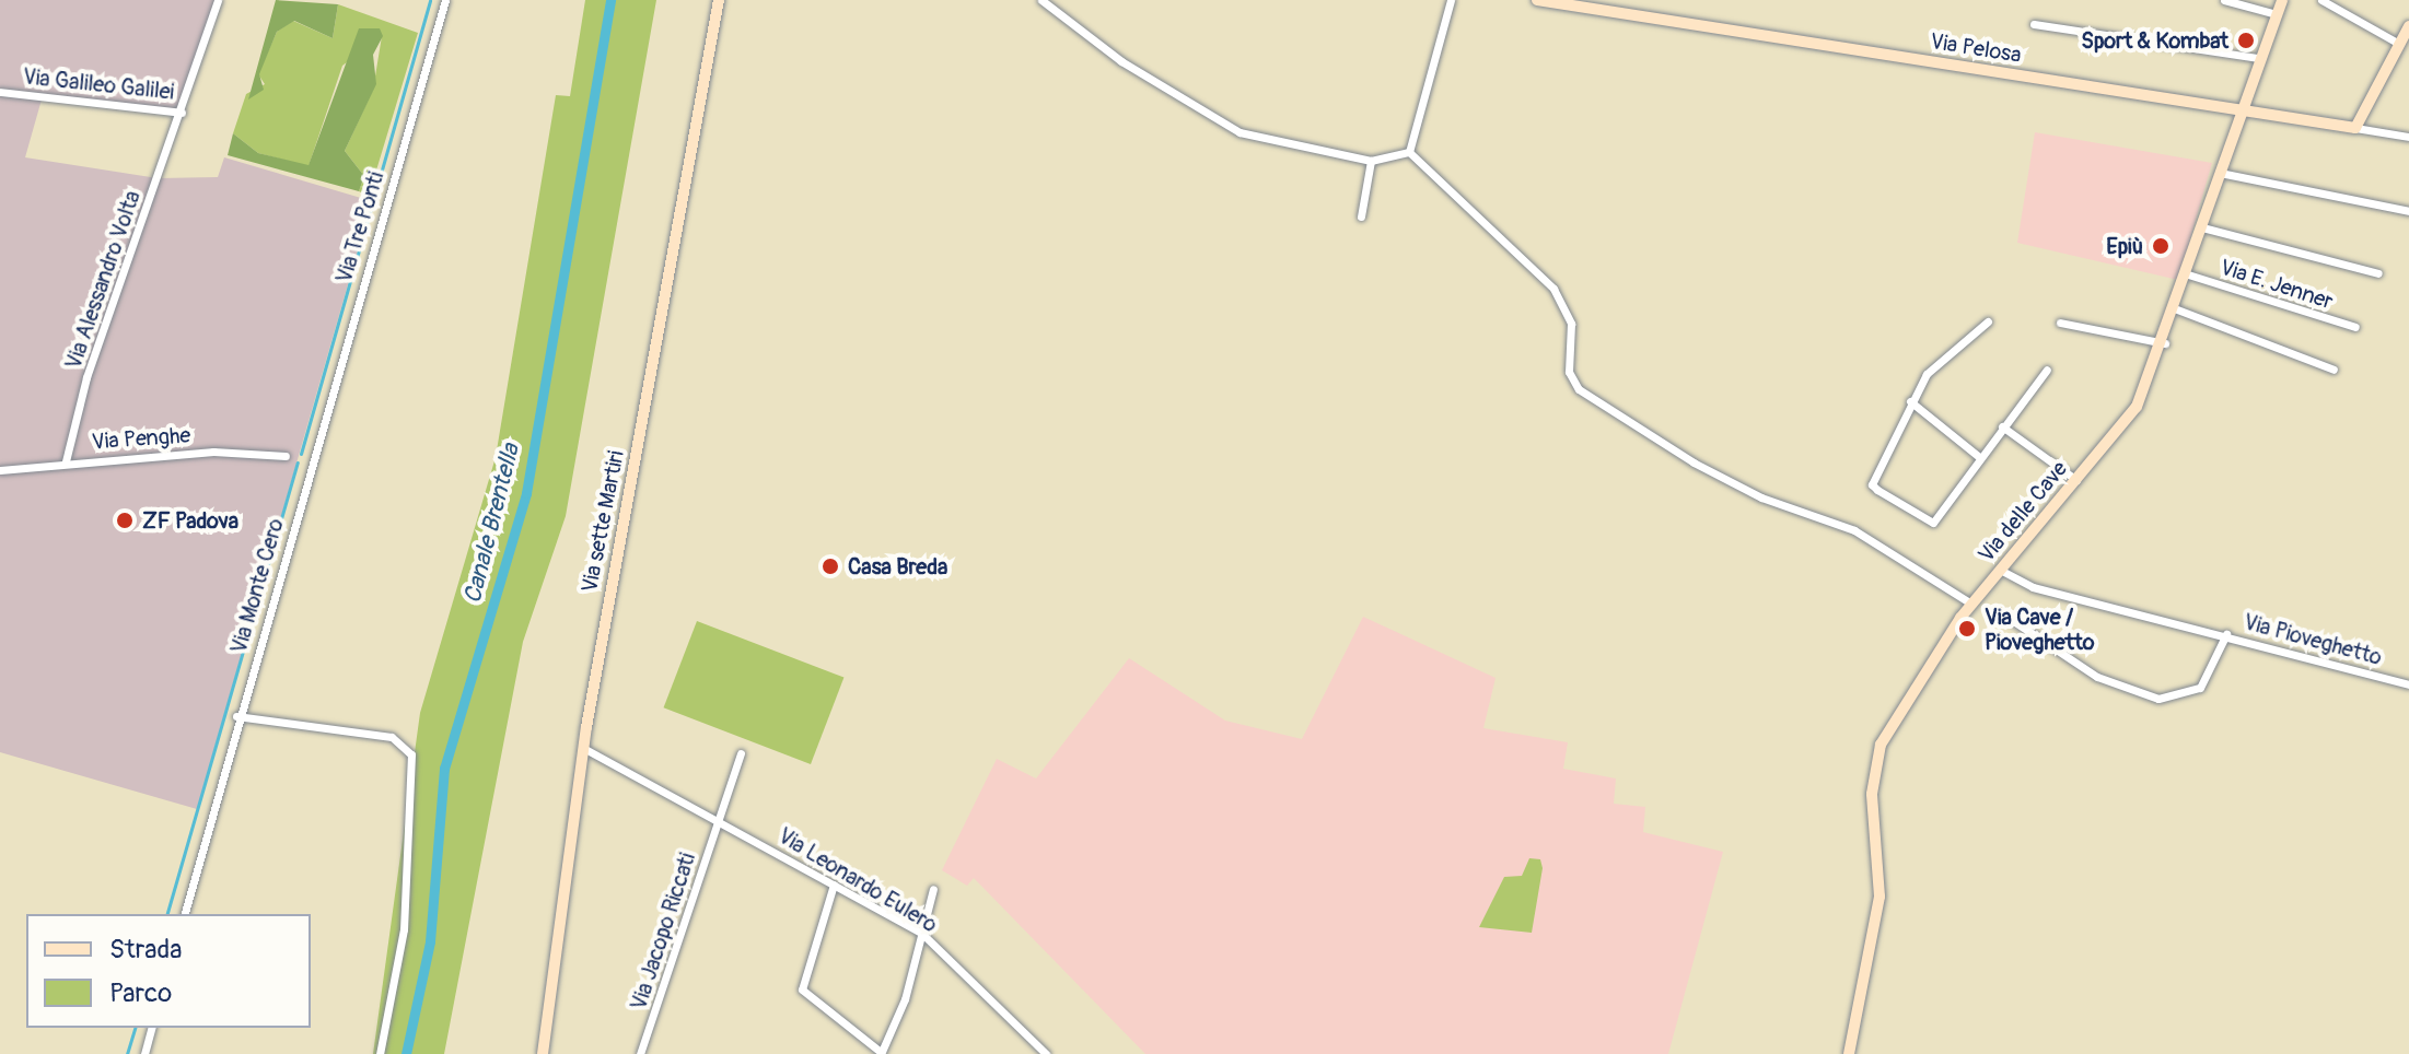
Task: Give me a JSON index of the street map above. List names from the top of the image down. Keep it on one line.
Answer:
{"streets":{"street":["Via Pelosa","Via Galileo Galilei","Via Tre Ponti","Via Alessandro Volta","Via E. Jenner","Via Penghe","Via delle Cave","Via sette Martiri","Via Monte Cero","Via Pioveghetto","Via Leonardo Eulero","Via Jacopo Riccati"]},"crossings":[["Via Pelosa","Via delle Cave"],["Via Galileo Galilei","Via Alessandro Volta"],["Via Tre Ponti","Via Monte Cero"],["Via Alessandro Volta","Via Penghe"],["Via E. Jenner","Via delle Cave"],["Via sette Martiri","Via Leonardo Eulero"],["Via Leonardo Eulero","Via Jacopo Riccati"]],"water":["Canale Brentella"],"places":["Sport & Kombat","Epiù","ZF Padova","Casa Breda","Via Cave / Pioveghetto"],"legend":["Strada","Parco"]}
